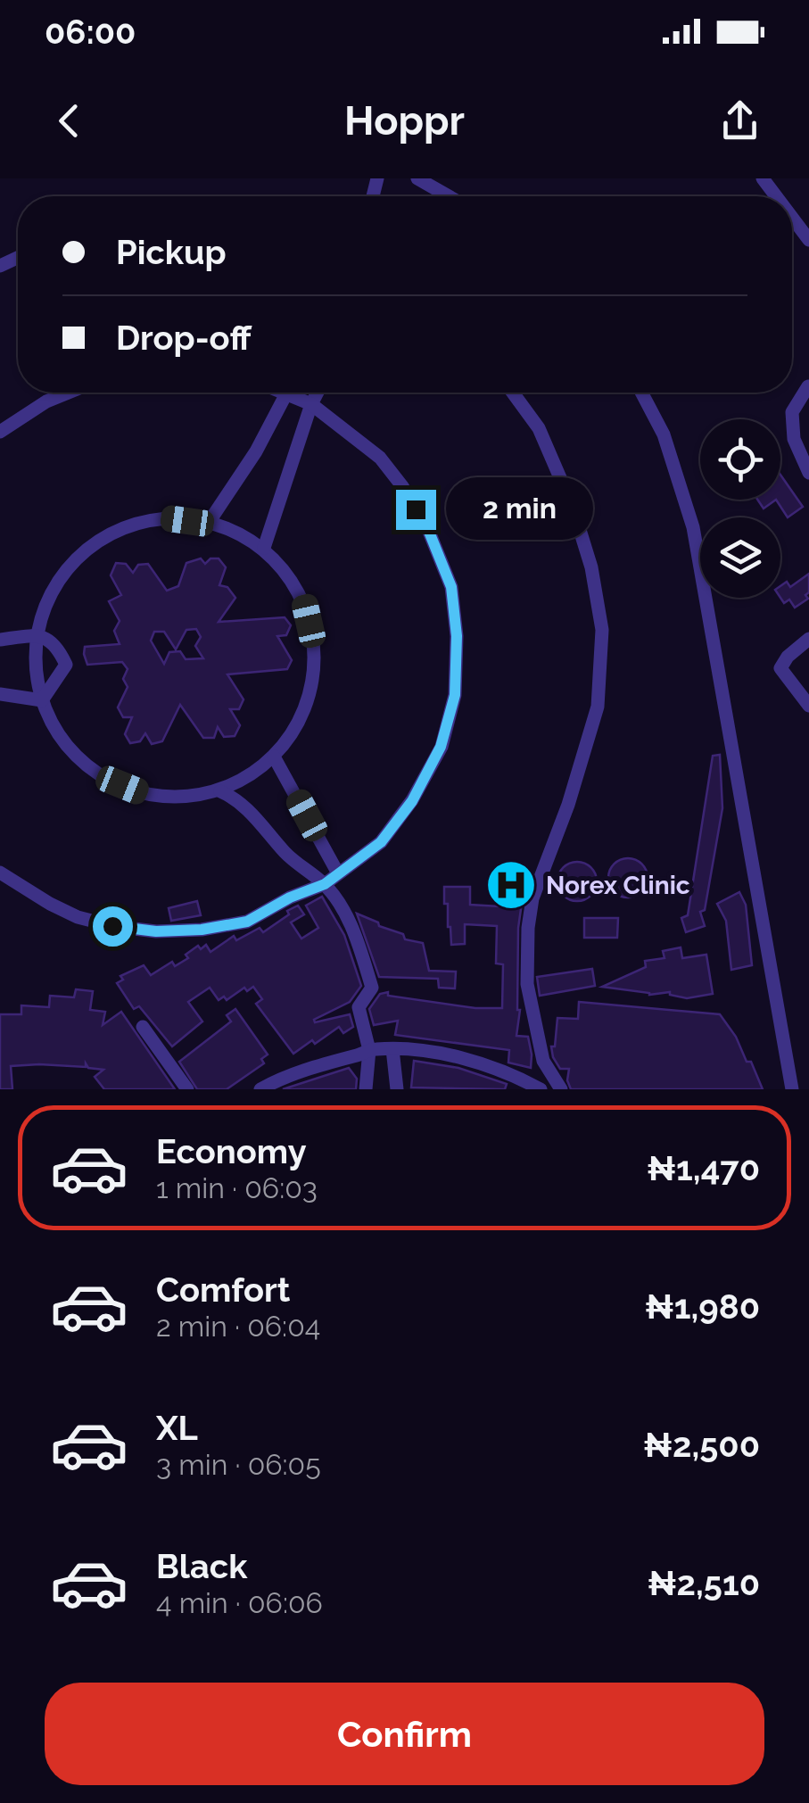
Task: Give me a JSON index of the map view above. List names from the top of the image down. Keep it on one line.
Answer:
{"places":{"hospital":["Norex Clinic"]},"page":{"status":"06:00","header":"Hoppr","banner":["Pickup","Drop-off"],"bubble":"2 min","list":[{"name":"Economy","note":"1 min · 06:03","value":"₦1,470"},{"name":"Comfort","note":"2 min · 06:04","value":"₦1,980"},{"name":"XL","note":"3 min · 06:05","value":"₦2,500"},{"name":"Black","note":"4 min · 06:06","value":"₦2,510"}],"buttons":"Confirm"}}
